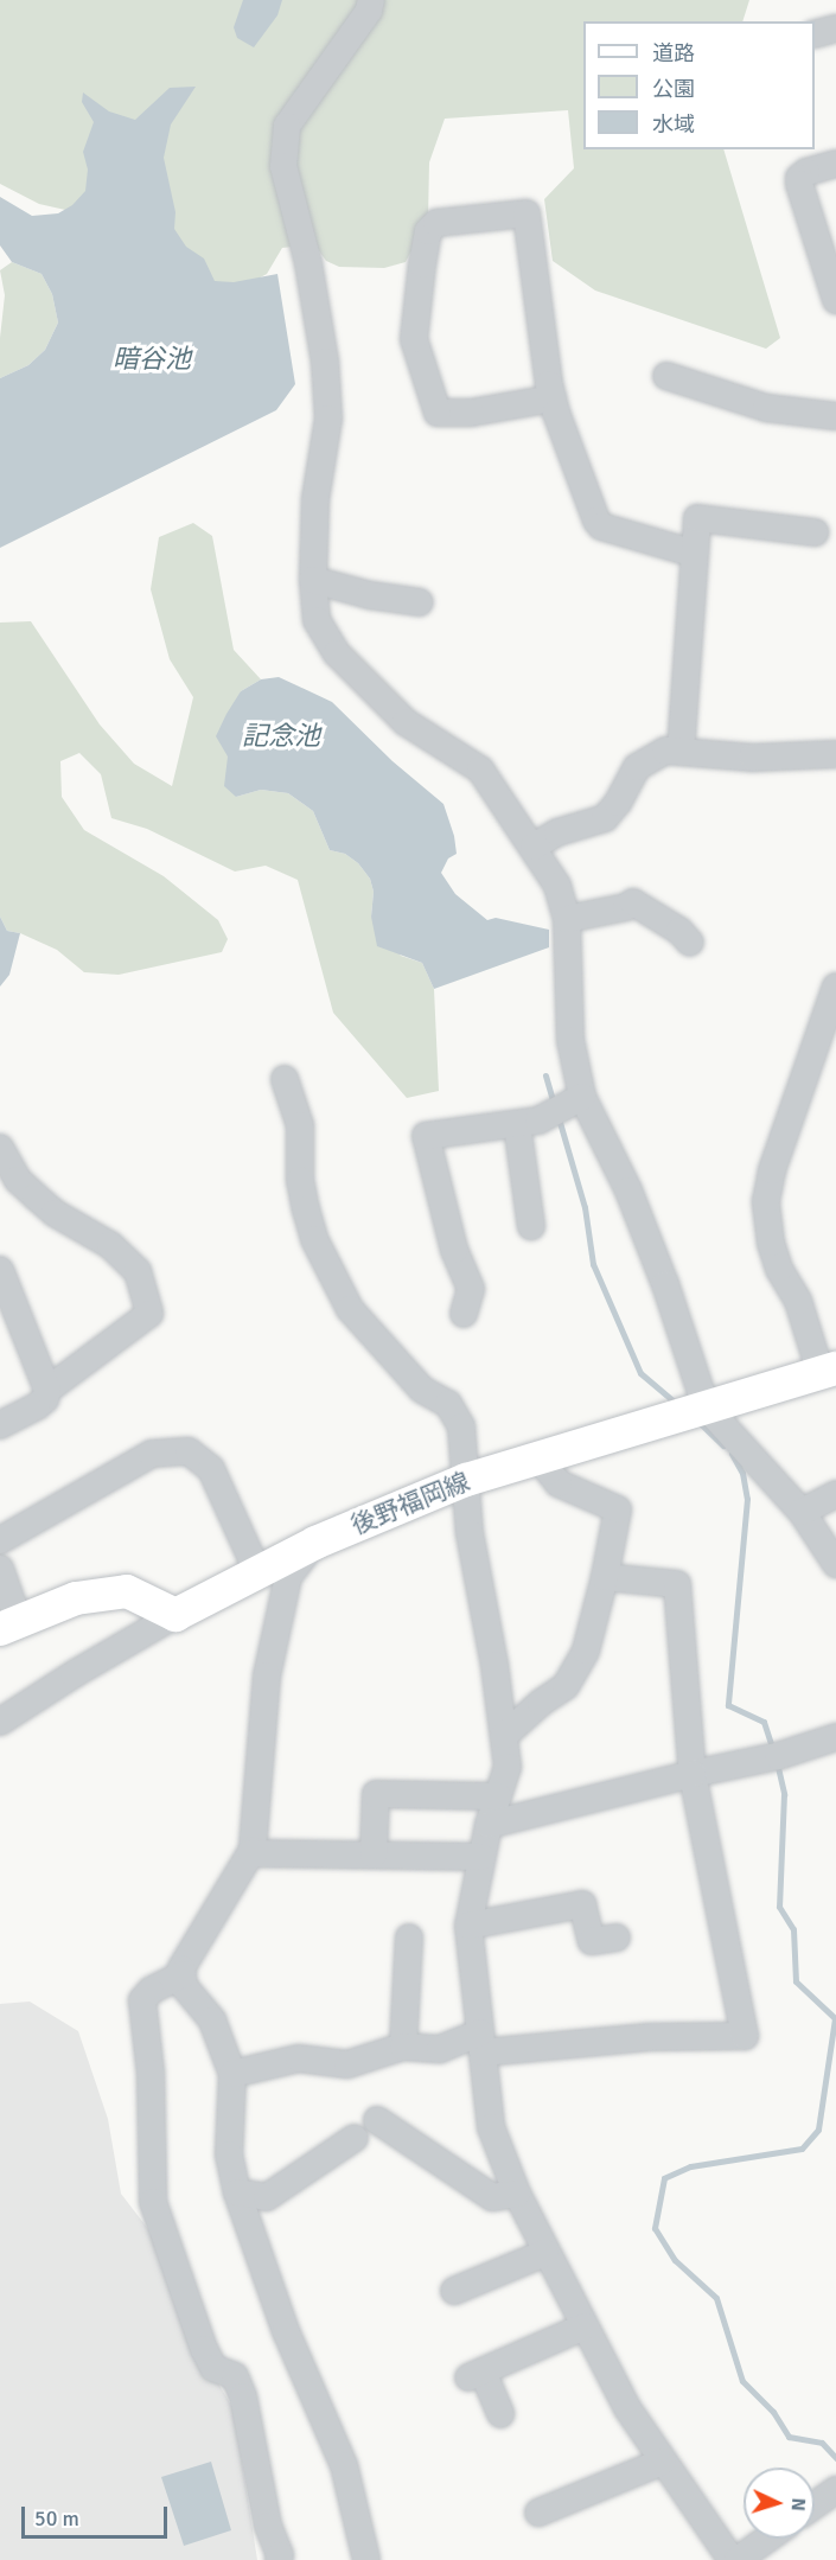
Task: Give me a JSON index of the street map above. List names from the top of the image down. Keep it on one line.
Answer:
{"streets":{"main road":["後野福岡線"]},"water":["暗谷池","記念池"],"legend":["道路","公園","水域"],"scale_bar":"50 m","north":"right"}
